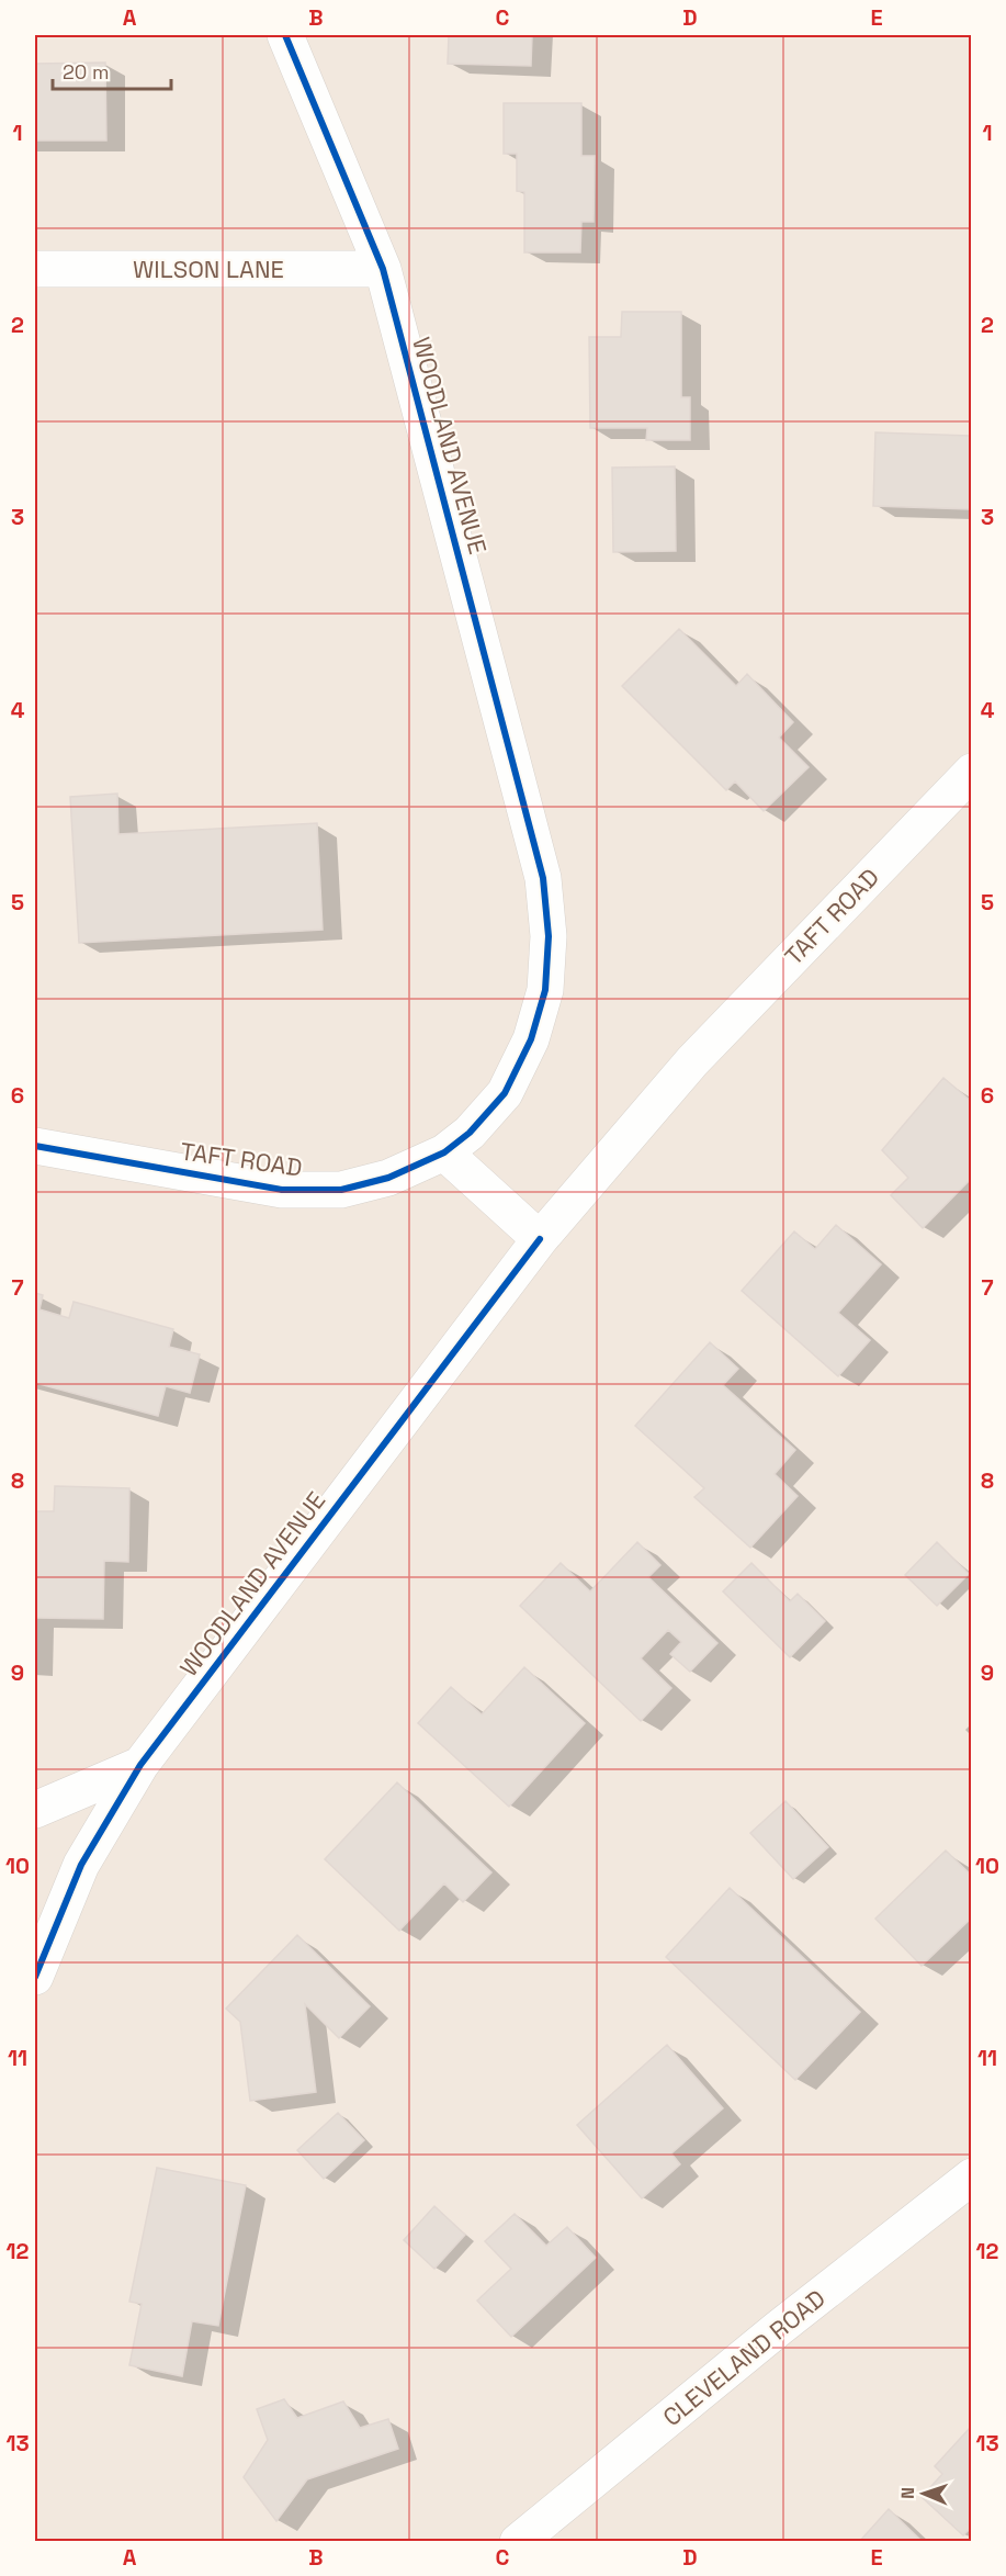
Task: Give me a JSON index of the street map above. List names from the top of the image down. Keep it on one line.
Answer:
{"streets":{"street":["WILSON LANE","WOODLAND AVENUE","TAFT ROAD","CLEVELAND ROAD"]},"crossings":[["WILSON LANE","WOODLAND AVENUE"],["WOODLAND AVENUE","TAFT ROAD"]],"scale_bar":"20 m","north":"left","grid":{"columns":["A","B","C","D","E"],"rows":["1","2","3","4","5","6","7","8","9","10","11","12","13"]}}
